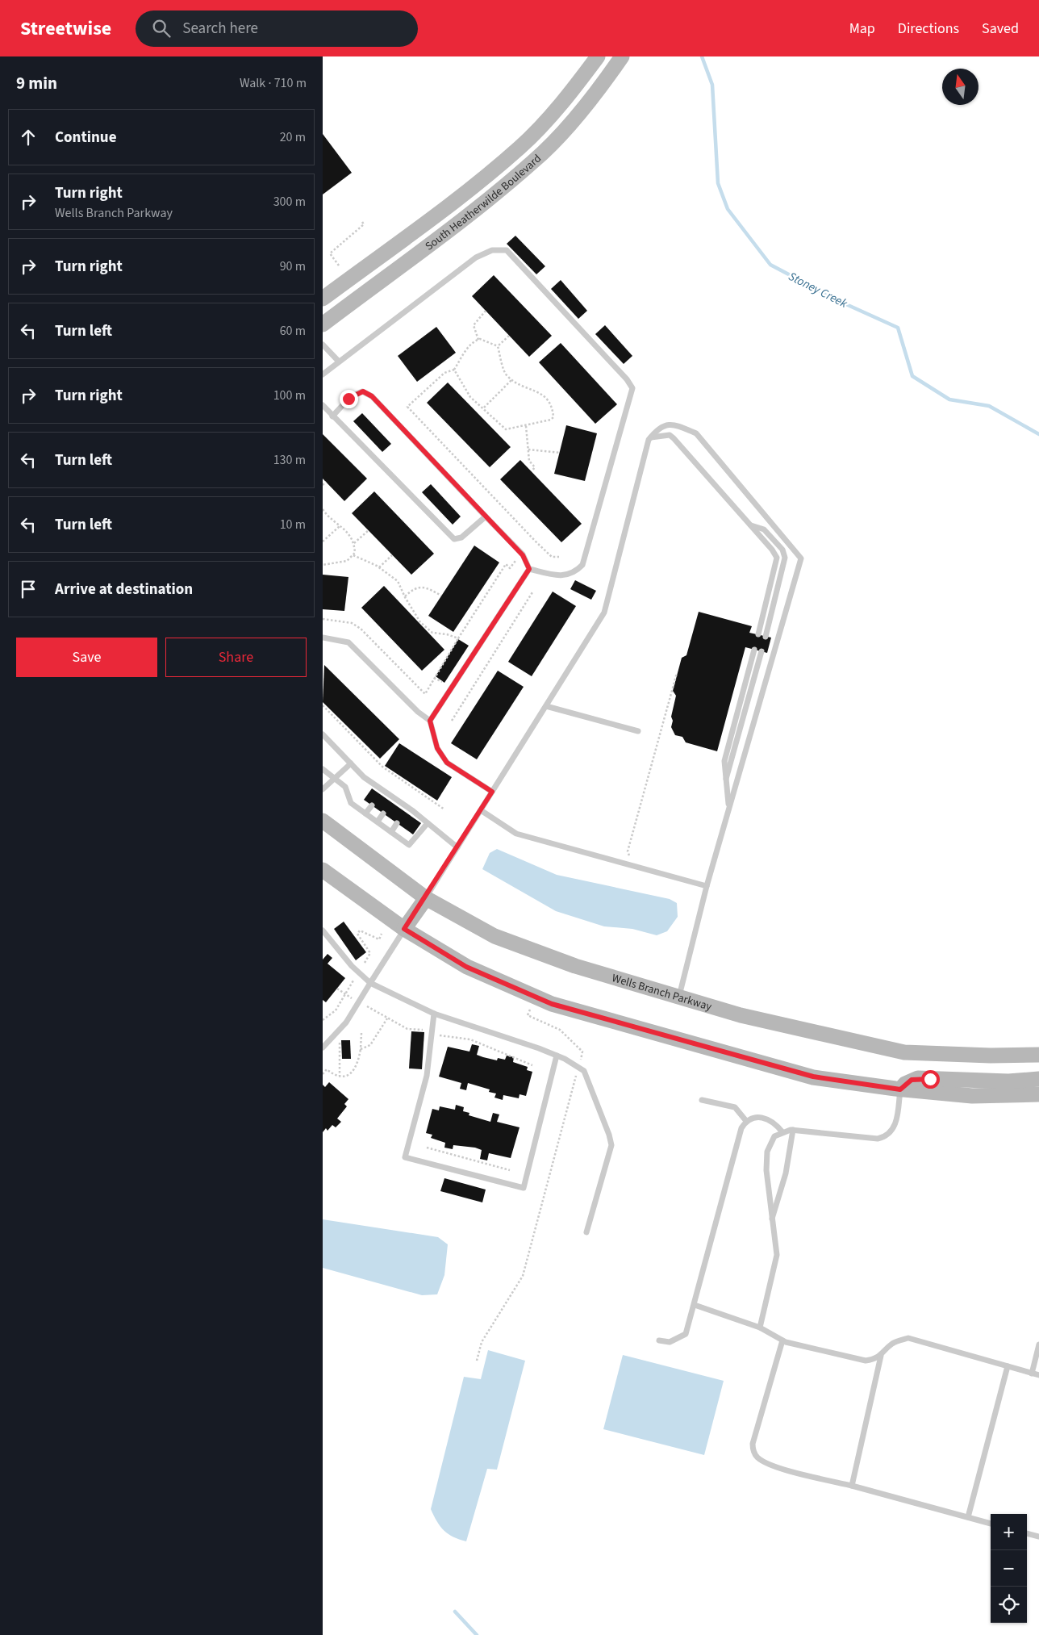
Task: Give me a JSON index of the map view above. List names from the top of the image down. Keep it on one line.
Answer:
{"streets":{"main road":["South Heatherwilde Boulevard","Wells Branch Parkway"]},"water":["Stoney Creek"],"north":"top","page":{"header":"Streetwise","search":"Search here","nav":["Map","Directions","Saved"],"heading":["9 min","Walk · 710 m"],"list":[["Continue","20 m"],["Turn right","Wells Branch Parkway","300 m"],["Turn right","90 m"],["Turn left","60 m"],["Turn right","100 m"],["Turn left","130 m"],["Turn left","10 m"],"Arrive at destination"],"buttons":["Save","Share"],"map_buttons":["+","−"]}}
